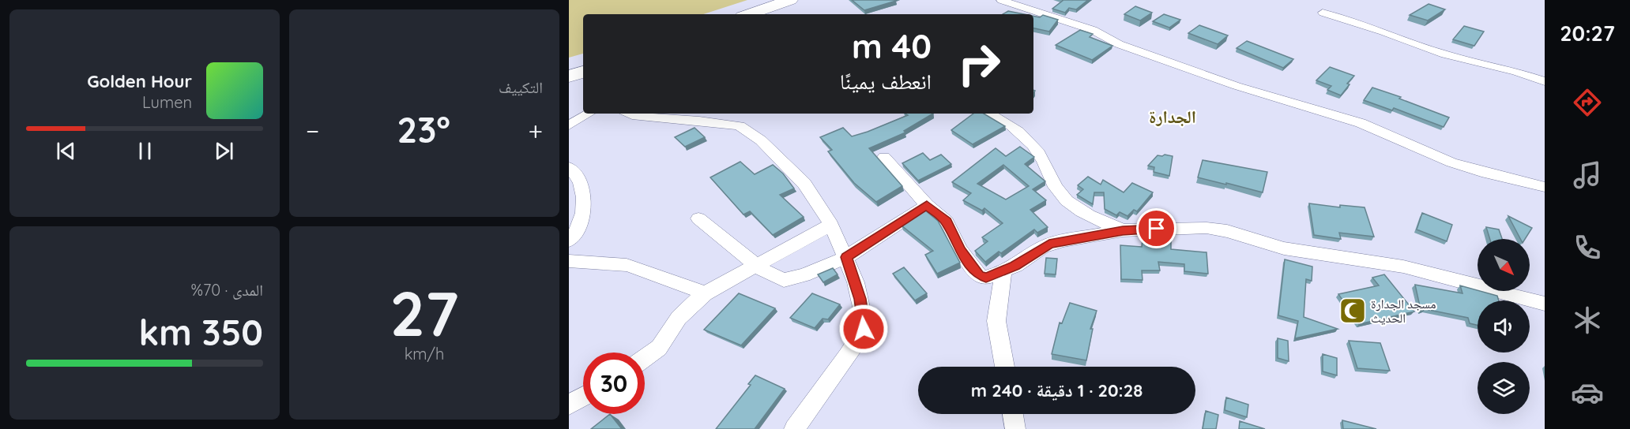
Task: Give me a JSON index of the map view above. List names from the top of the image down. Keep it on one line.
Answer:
{"districts":["الجدارة"],"places":{"mosque":["مسجد الجدارة الحديث"]},"north":"bottom right","page":{"tabs":"20:27","tile":["التكييف",["27","km/h"],["المدى · 70%","350 km"]],"turn":["40 m","انعطف يمينًا"],"song":["Golden Hour","Lumen"],"heat":["−","23°","+"],"limit":"30","trip":"20:28 · 1 دقيقة · 240 m"}}
